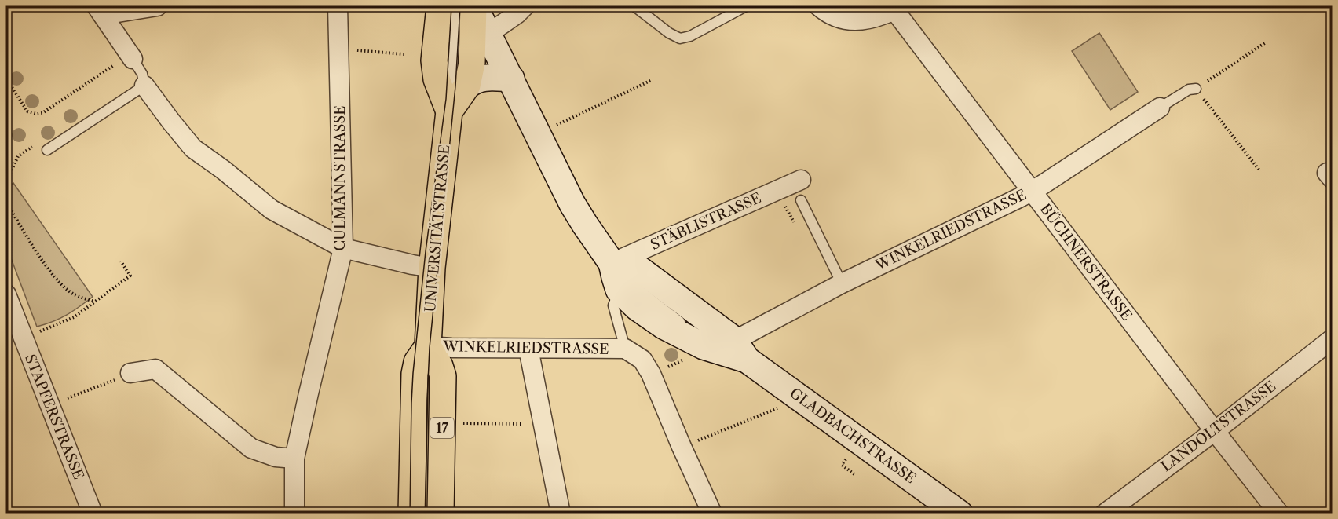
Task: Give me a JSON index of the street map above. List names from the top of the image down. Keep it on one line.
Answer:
{"streets":{"main road":["UNIVERSITÄTSTRASSE","17"],"street":["CULMANNSTRASSE","STÄBLISTRASSE","WINKELRIEDSTRASSE","BÜCHNERSTRASSE","STAPFERSTRASSE","LANDOLTSTRASSE","GLADBACHSTRASSE"]},"crossings":[["STÄBLISTRASSE","GLADBACHSTRASSE"],["UNIVERSITÄTSTRASSE","WINKELRIEDSTRASSE"],["UNIVERSITÄTSTRASSE","17"],["WINKELRIEDSTRASSE","BÜCHNERSTRASSE"],["WINKELRIEDSTRASSE","17"],["WINKELRIEDSTRASSE","GLADBACHSTRASSE"],["BÜCHNERSTRASSE","LANDOLTSTRASSE"]]}
